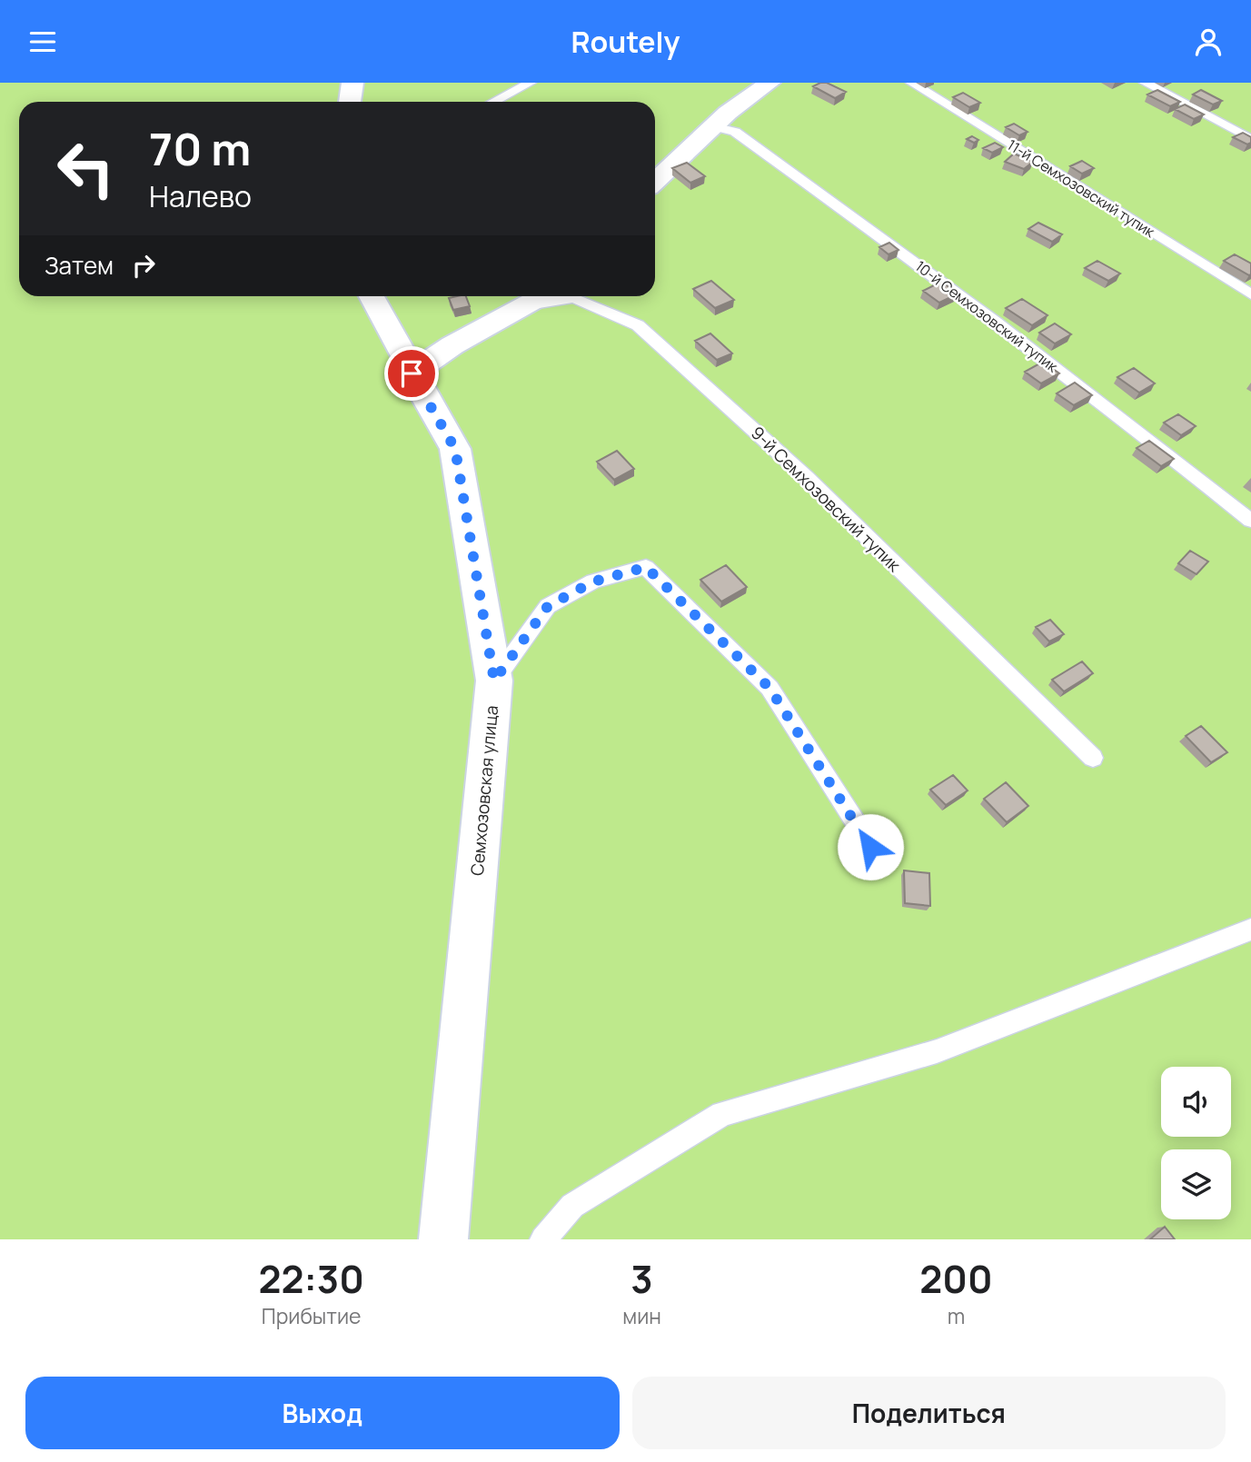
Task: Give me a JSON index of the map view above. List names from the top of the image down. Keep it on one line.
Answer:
{"streets":{"street":["Семхозовская улица"],"lane":["11-й Семхозовский тупик","10-й Семхозовский тупик","9-й Семхозовский тупик"]},"page":{"header":"Routely","turn":["70 m","Налево"],"then":"Затем","eta":["22:30","Прибытие","3","мин","200","m"],"buttons":["Выход","Поделиться"]}}
